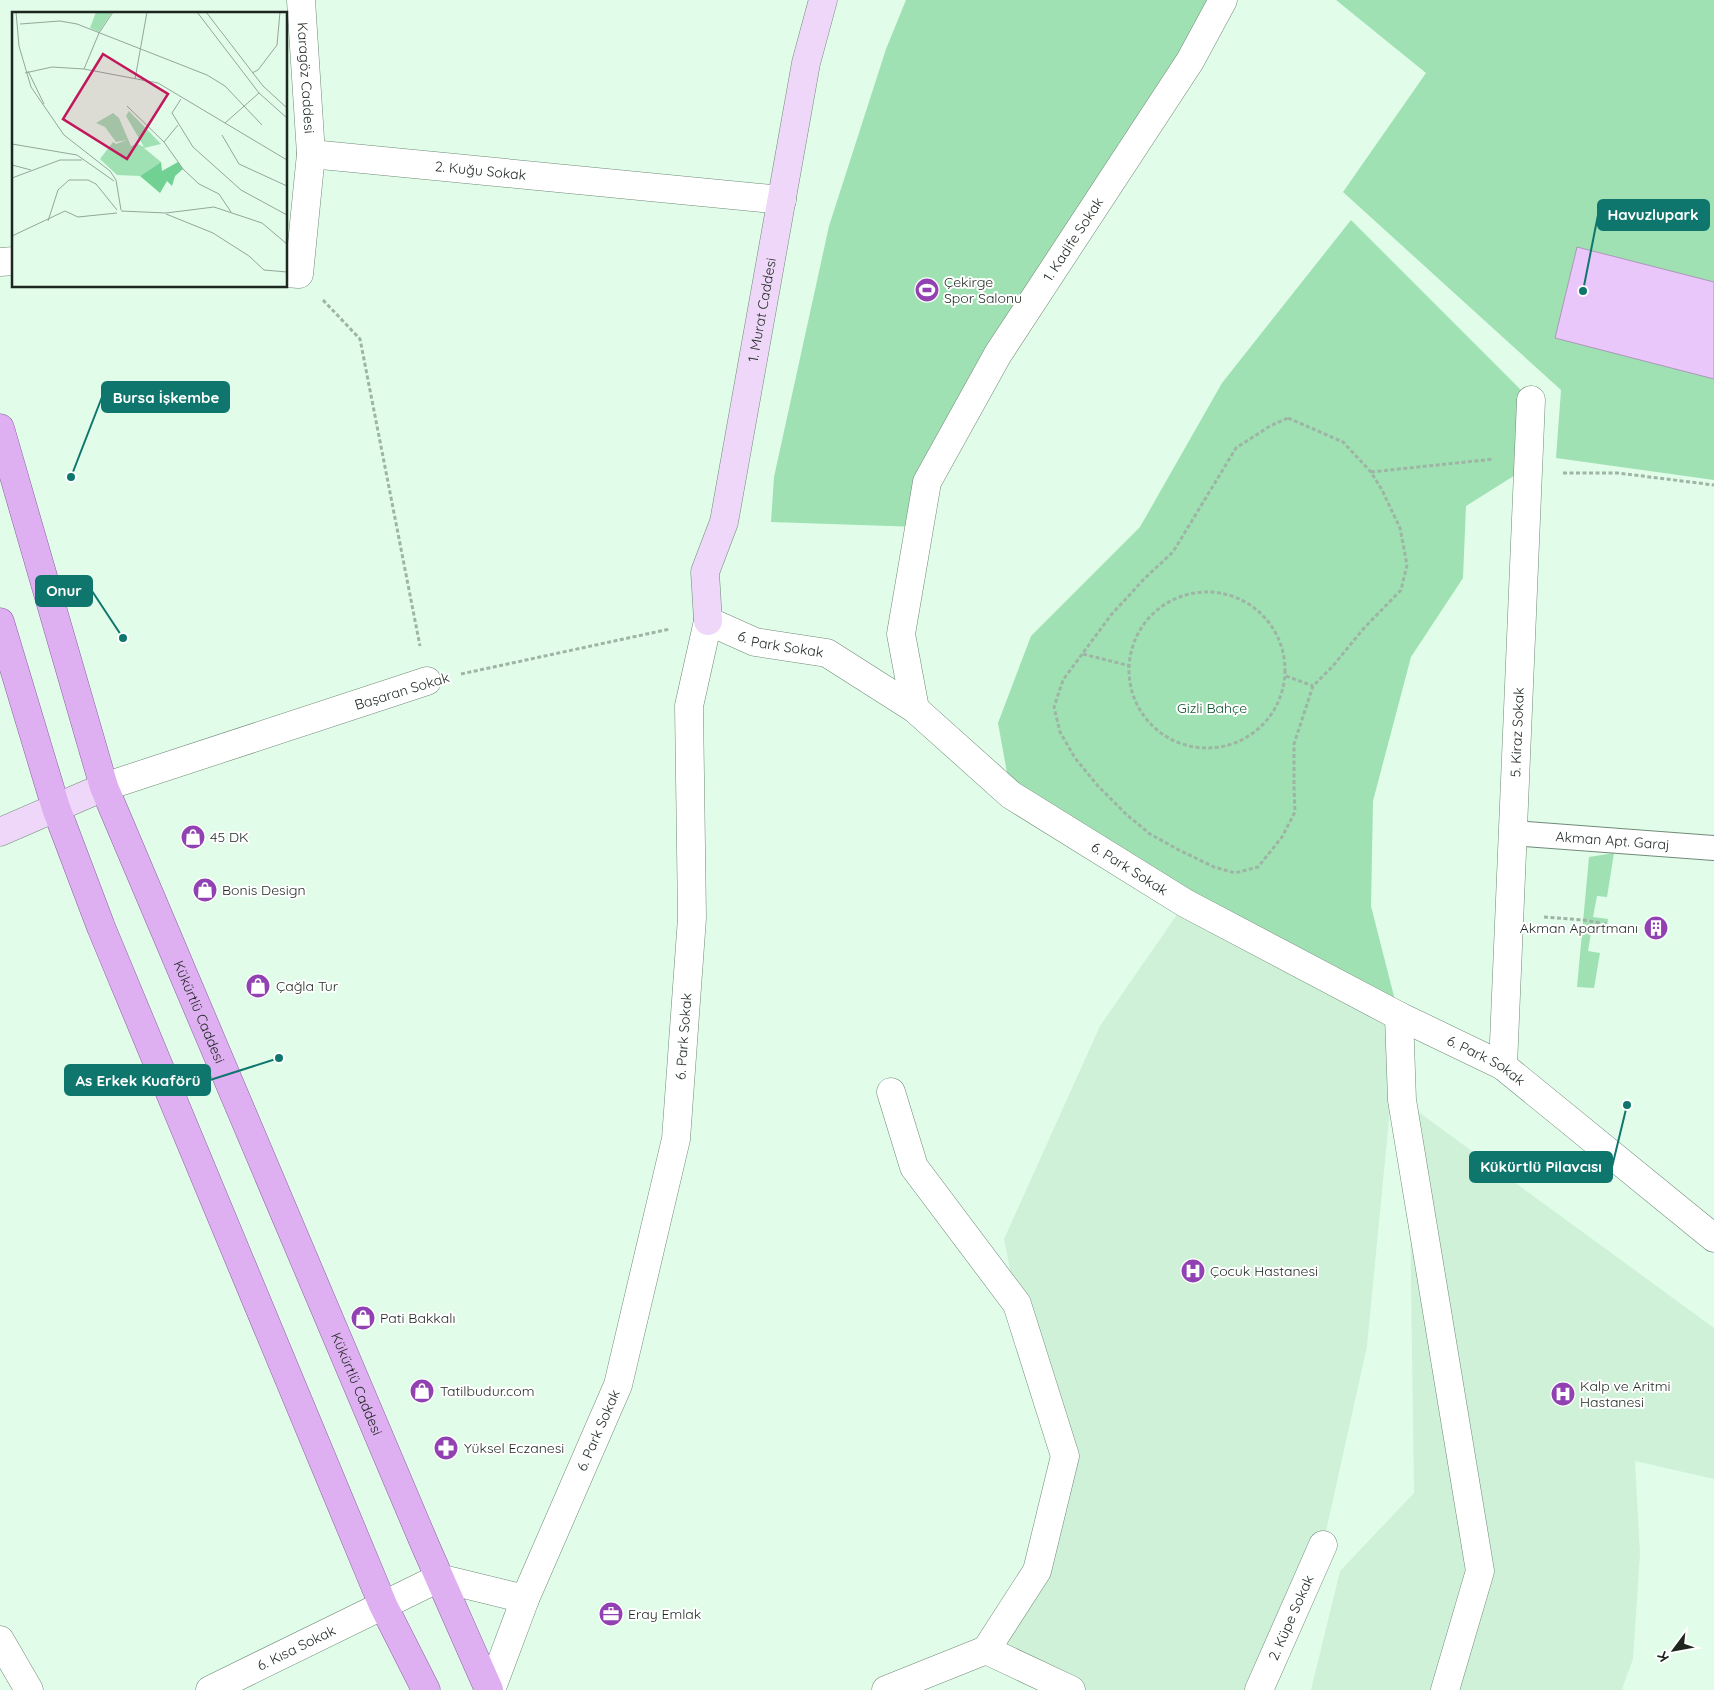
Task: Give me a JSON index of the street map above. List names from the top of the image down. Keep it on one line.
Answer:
{"streets":{"main road":["Kükürtlü Caddesi"],"street":["Karagöz Caddesi","2. Kuğu Sokak","1. Kadife Sokak","1. Murat Caddesi","6. Park Sokak","Başaran Sokak","5. Kiraz Sokak","2. Küpe Sokak","6. Kısa Sokak"],"lane":["Akman Apt. Garaj"]},"crossings":[["Karagöz Caddesi","2. Kuğu Sokak"],["2. Kuğu Sokak","1. Murat Caddesi"],["1. Kadife Sokak","6. Park Sokak"],["1. Murat Caddesi","6. Park Sokak"],["1. Murat Caddesi","Başaran Sokak"],["6. Park Sokak","Başaran Sokak"],["6. Park Sokak","5. Kiraz Sokak"],["6. Park Sokak","Kükürtlü Caddesi"],["Başaran Sokak","Kükürtlü Caddesi"],["5. Kiraz Sokak","Akman Apt. Garaj"],["Kükürtlü Caddesi","6. Kısa Sokak"]],"parks":["Gizli Bahçe"],"places":{"sports":["Çekirge Spor Salonu"],"other":["Havuzlupark","Bursa İşkembe","Onur","As Erkek Kuaförü","Kükürtlü Pilavcısı"],"shop":["45 DK","Bonis Design","Çağla Tur","Pati Bakkalı","Tatilbudur.com"],"building":["Akman Apartmanı"],"hospital":["Çocuk Hastanesi","Kalp ve Aritmi Hastanesi"],"pharmacy":["Yüksel Eczanesi"],"office":["Eray Emlak"]},"north":"bottom left"}
